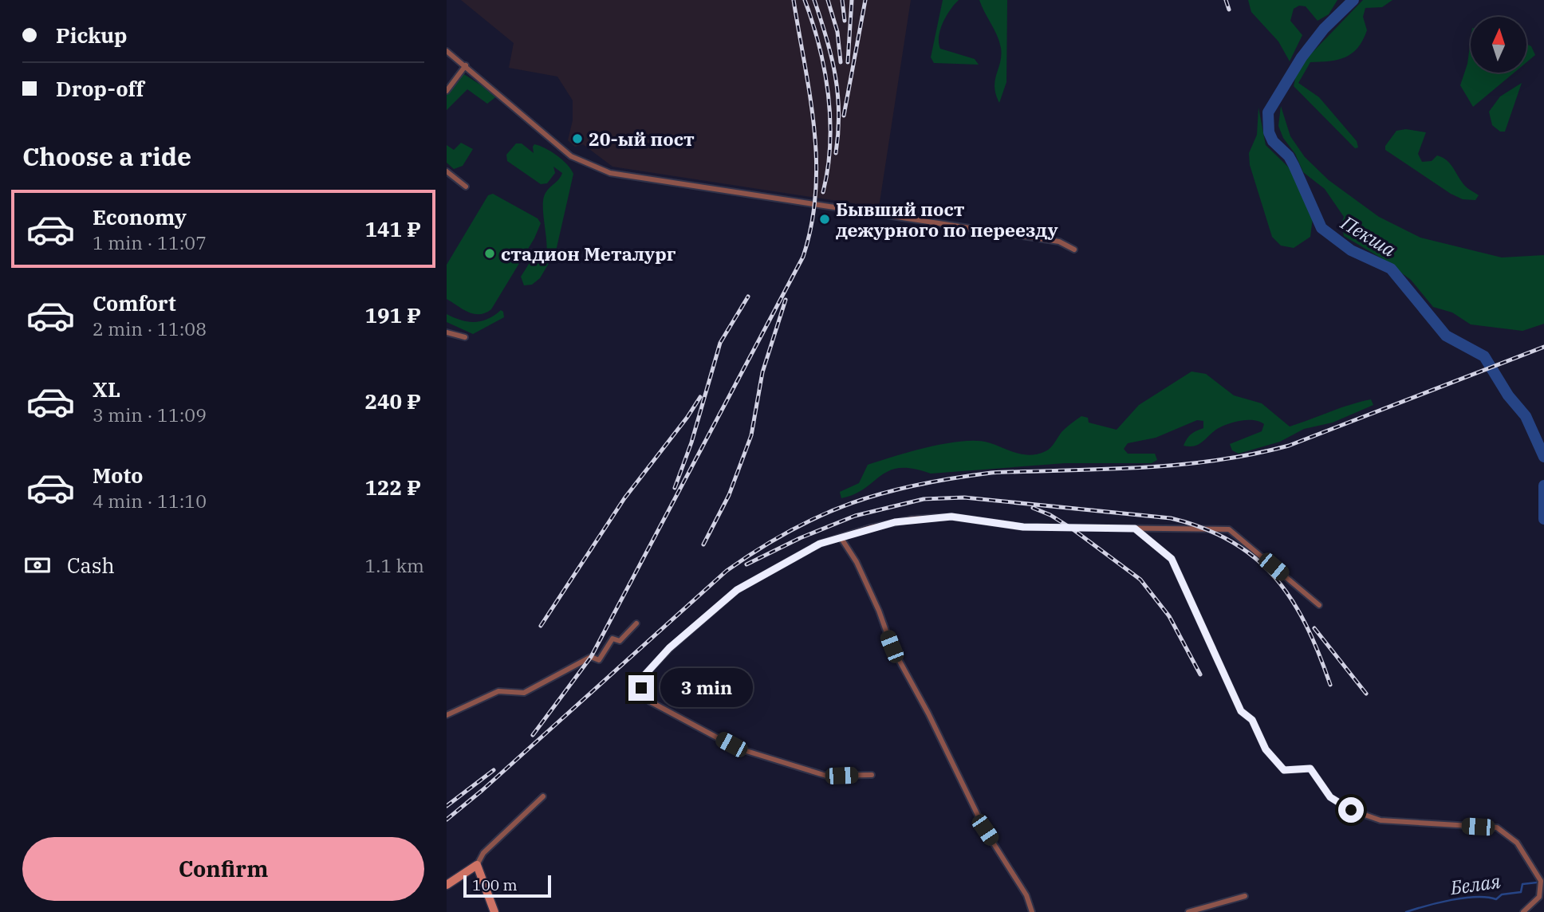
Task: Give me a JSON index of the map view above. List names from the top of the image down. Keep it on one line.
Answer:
{"water":["Пекша","Белая"],"places":["20-ый пост","Бывший пост дежурного по переезду","стадион Металург"],"scale_bar":"100 m","north":"top","page":{"banner":["Pickup","Drop-off"],"heading":"Choose a ride","list":[{"name":"Economy","note":"1 min · 11:07","value":"141 ₽"},{"name":"Comfort","note":"2 min · 11:08","value":"191 ₽"},{"name":"XL","note":"3 min · 11:09","value":"240 ₽"},{"name":"Moto","note":"4 min · 11:10","value":"122 ₽"}],"pay":["Cash","1.1 km"],"bubble":"3 min","buttons":"Confirm","scale":"100 m"}}
